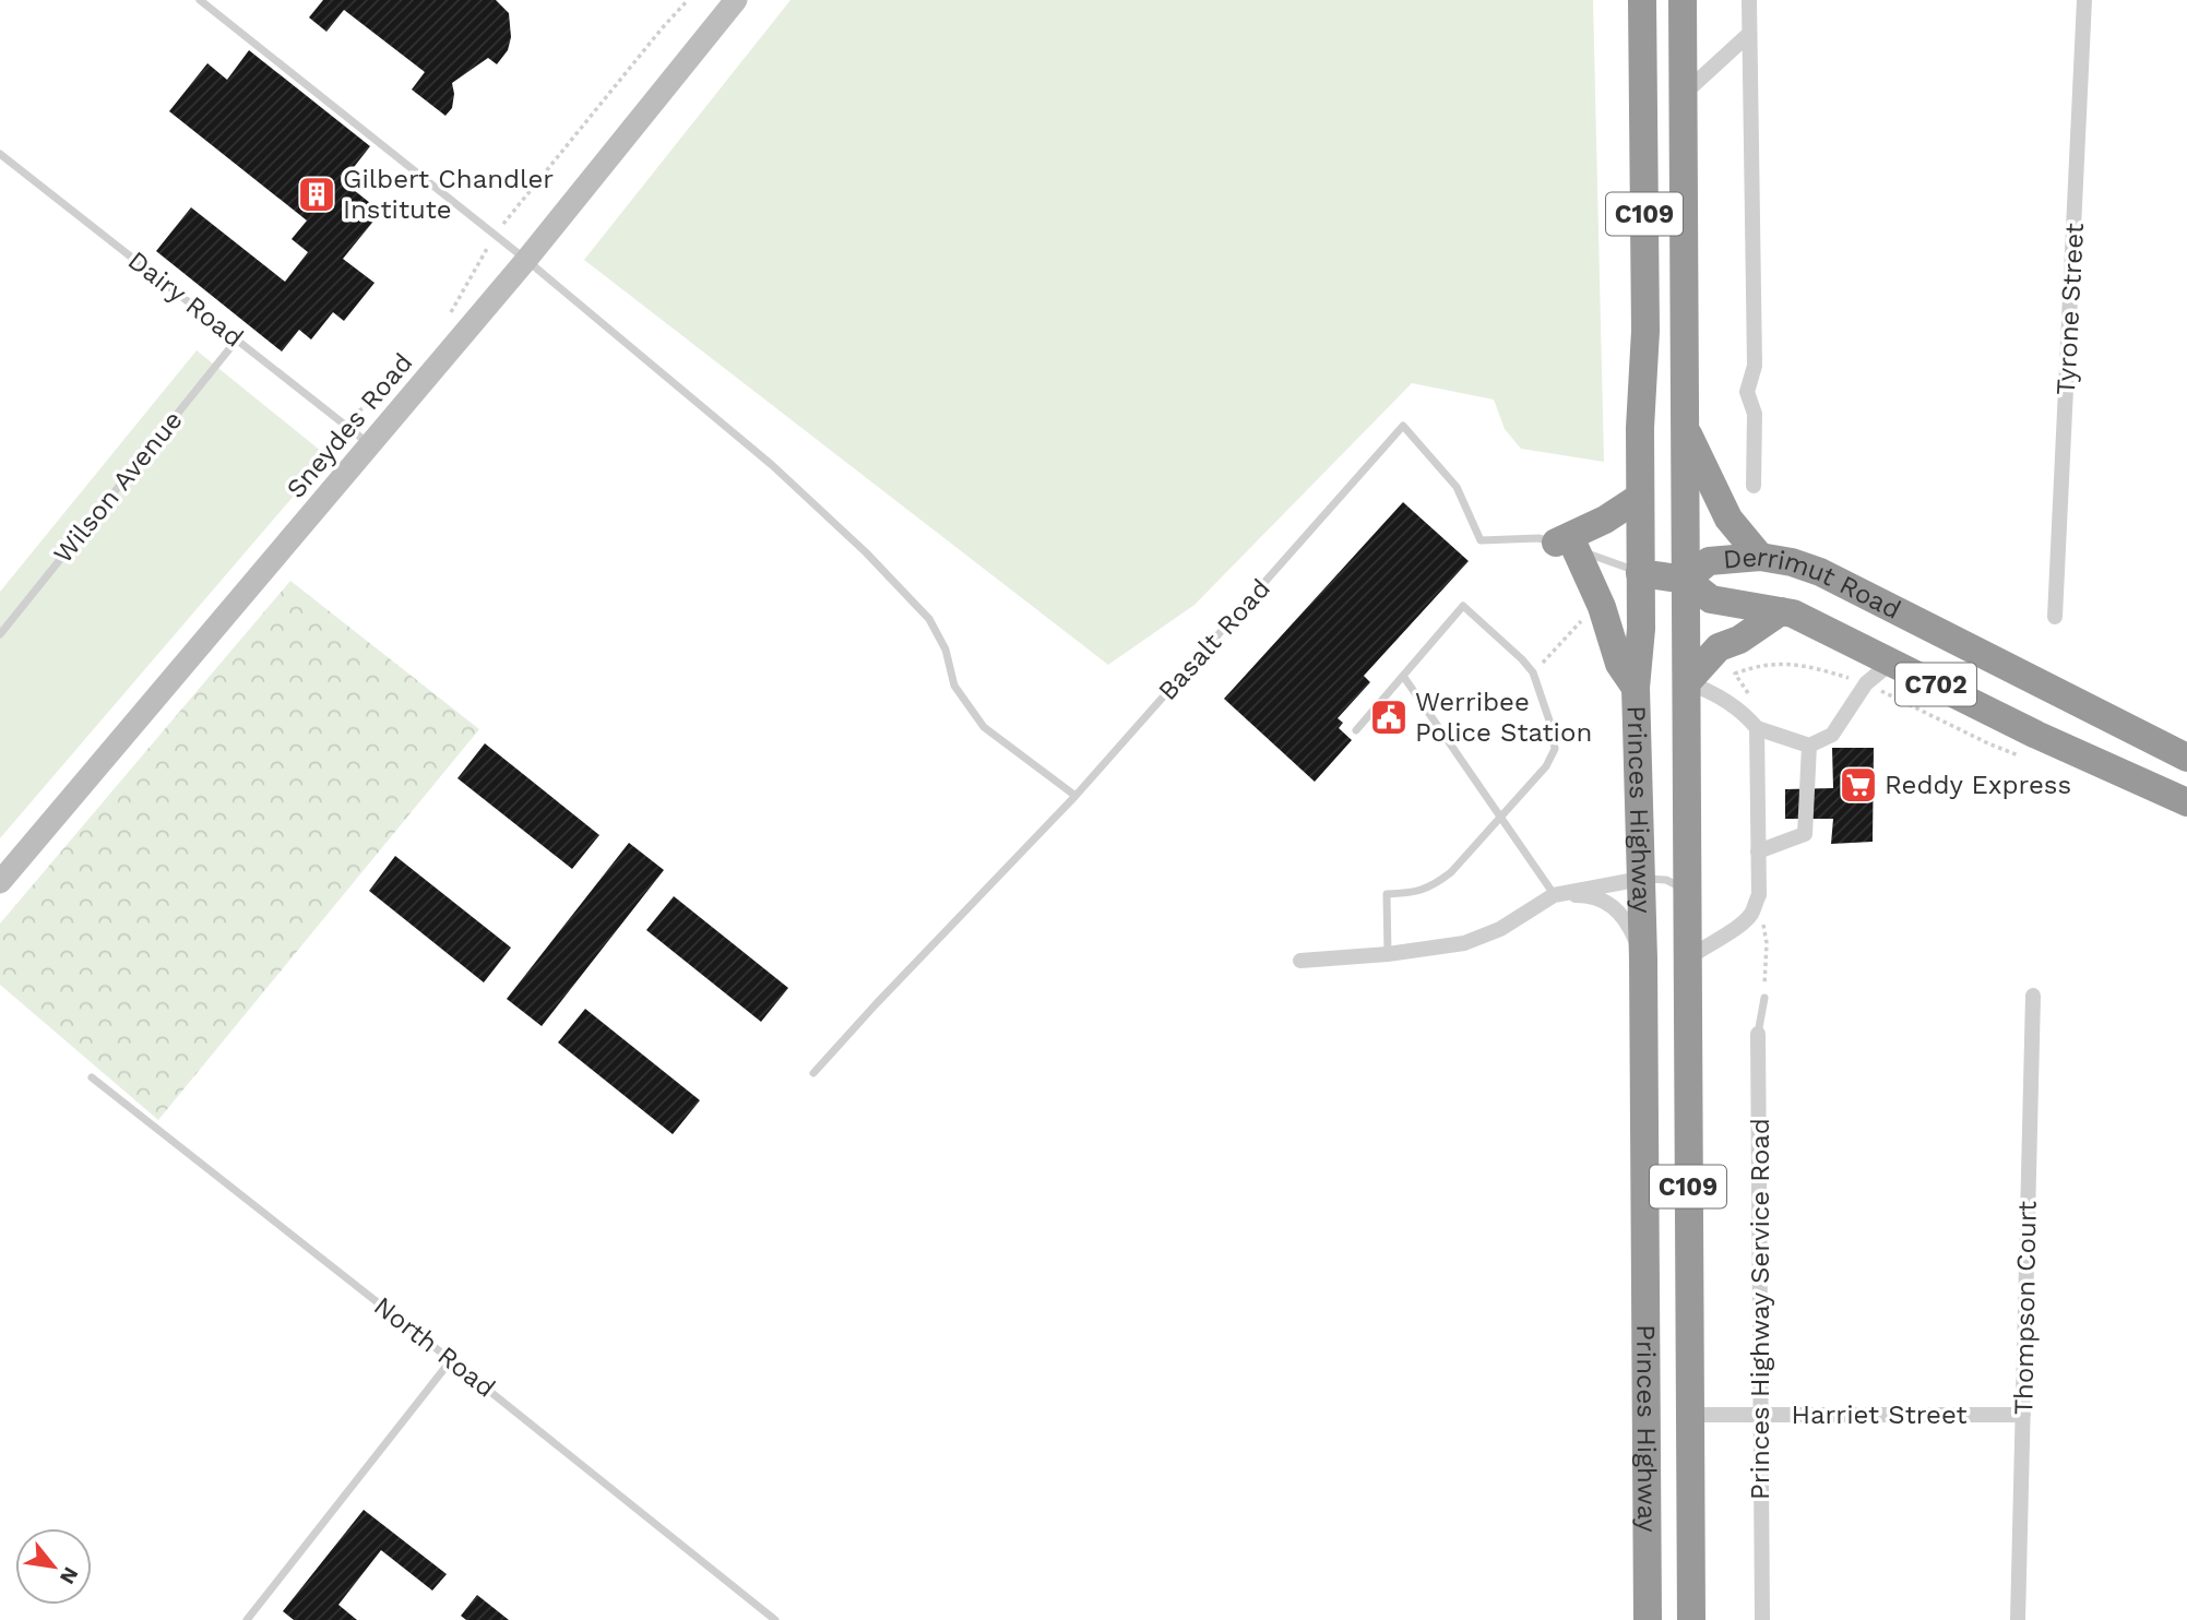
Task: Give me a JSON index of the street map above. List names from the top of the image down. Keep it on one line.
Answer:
{"streets":{"highway":["C109","Derrimut Road","C702","Princes Highway"],"main road":["Sneydes Road"],"street":["Tyrone Street","Thompson Court","Princes Highway Service Road","Harriet Street"],"lane":["Dairy Road","Wilson Avenue","Basalt Road","North Road"]},"crossings":[["Dairy Road","Sneydes Road"],["Dairy Road","Wilson Avenue"],["Derrimut Road","C702"],["Derrimut Road","Princes Highway"],["Basalt Road","C702"],["Basalt Road","Princes Highway"],["C702","Princes Highway"],["Princes Highway","Harriet Street"],["Thompson Court","Harriet Street"],["Princes Highway Service Road","Harriet Street"]],"places":{"building":["Gilbert Chandler Institute"],"public building":["Werribee Police Station"],"supermarket":["Reddy Express"]},"north":"bottom right"}
